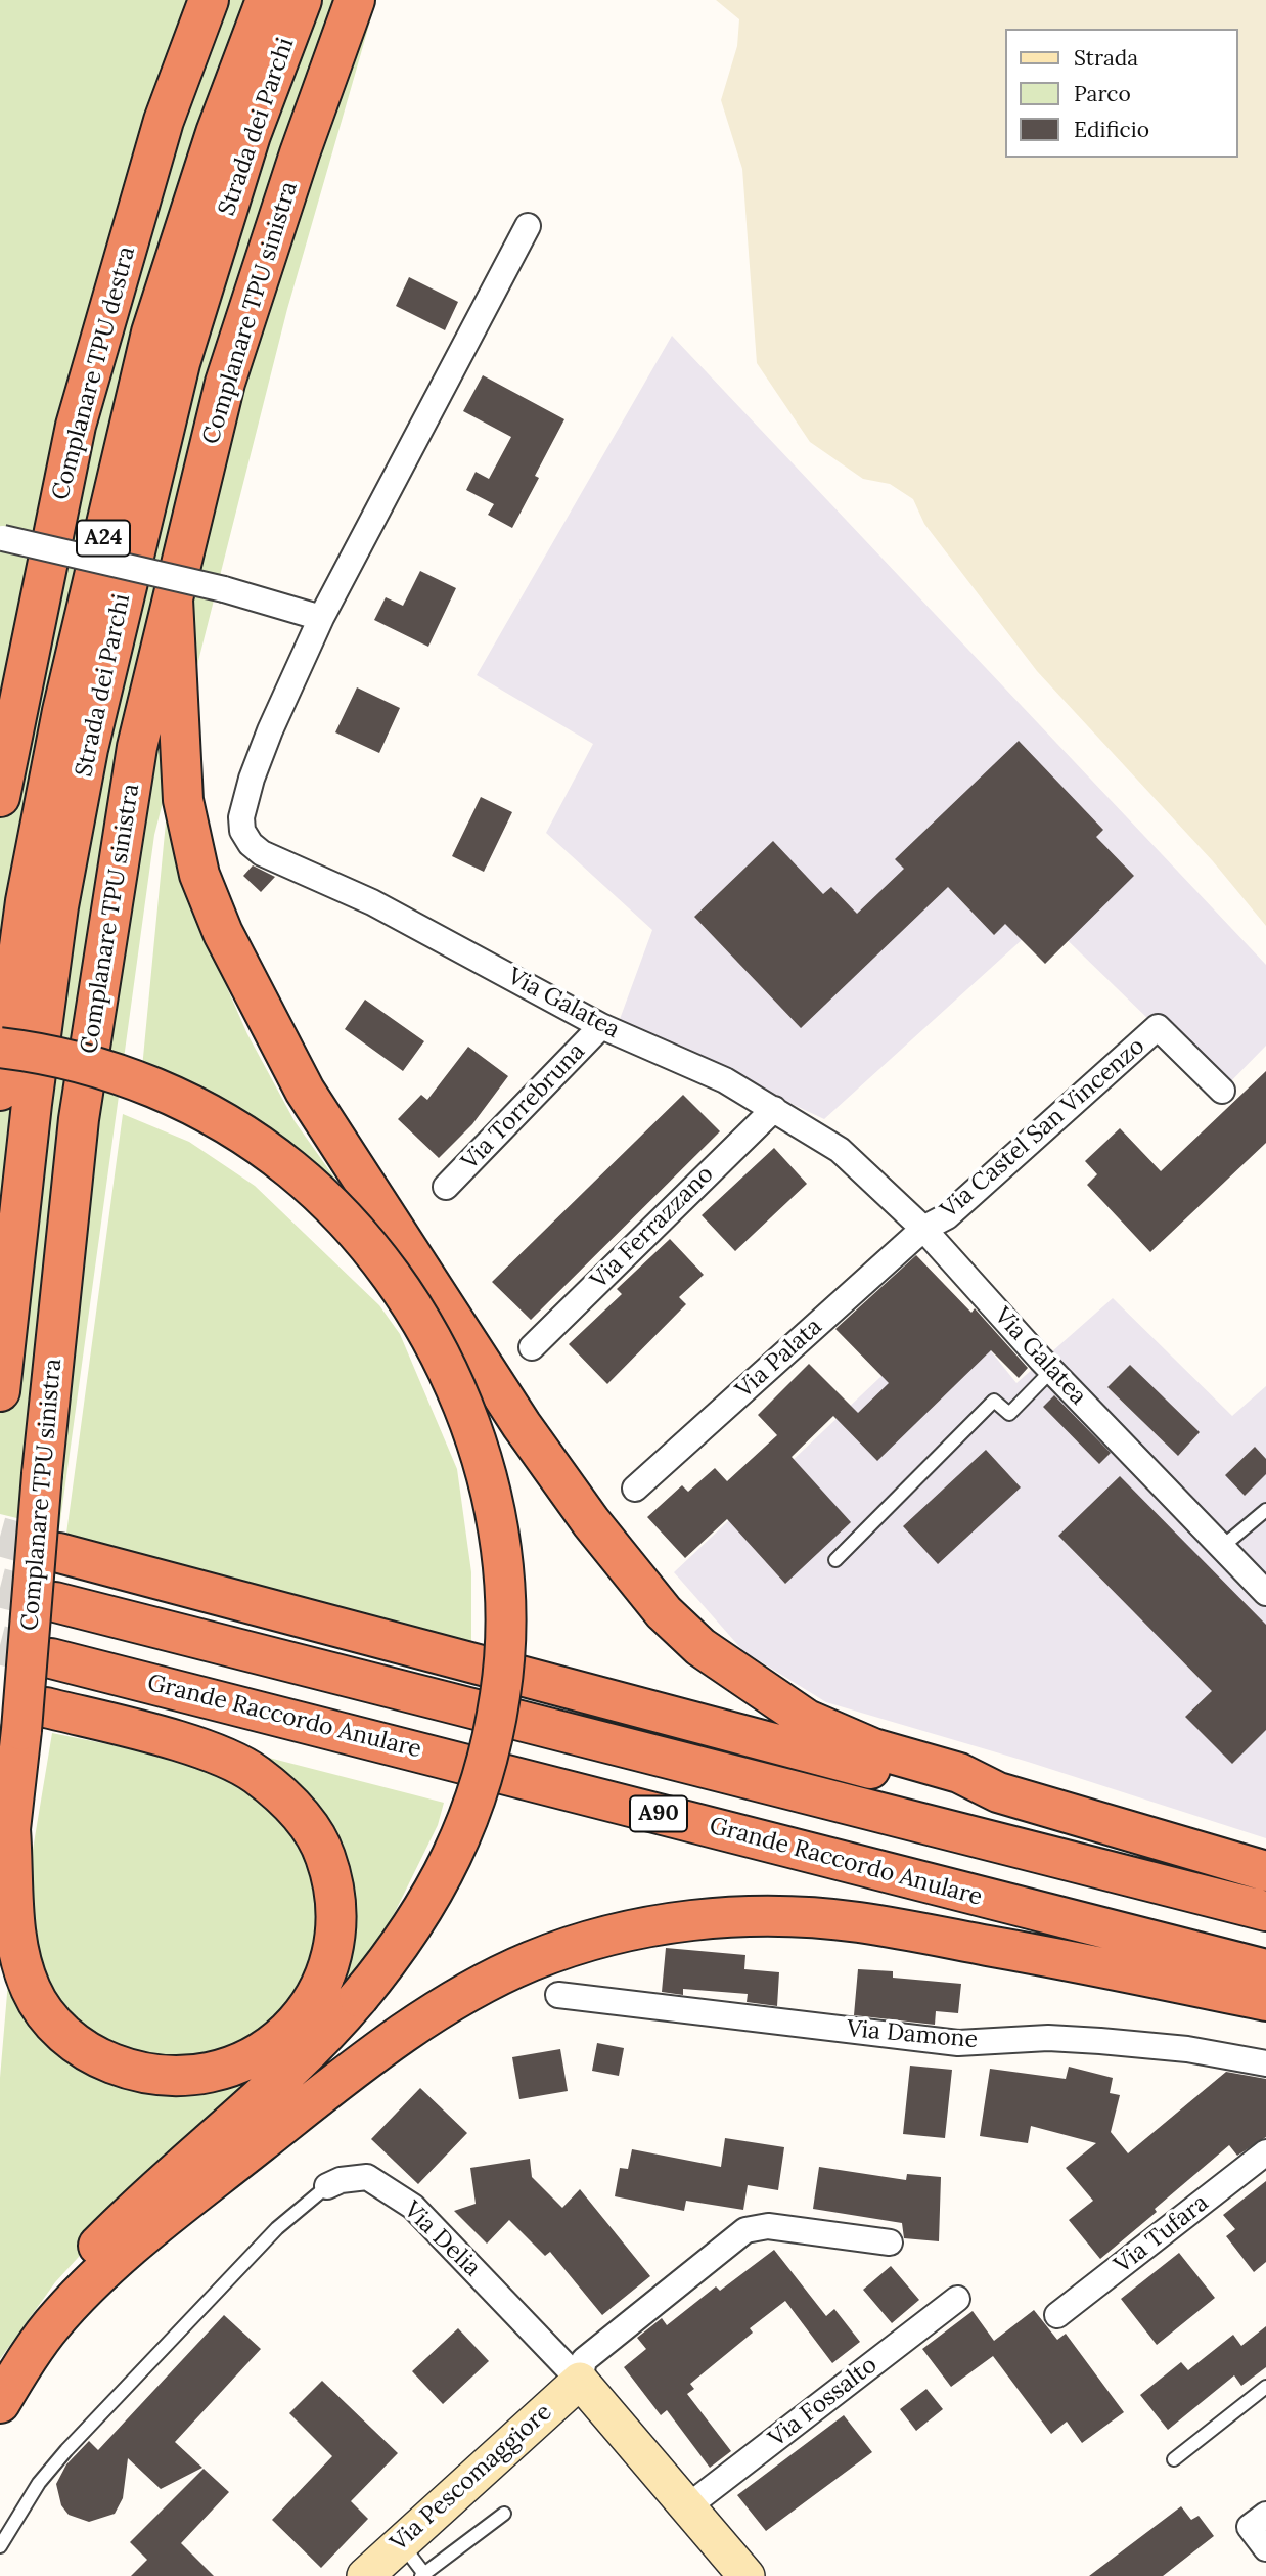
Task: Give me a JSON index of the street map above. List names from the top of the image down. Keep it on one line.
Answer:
{"streets":{"highway":["Strada dei Parchi","Complanare TPU sinistra","Complanare TPU destra","A24","Grande Raccordo Anulare","A90"],"street":["Via Galatea","Via Torrebruna","Via Castel San Vincenzo","Via Ferrazzano","Via Palata","Via Damone","Via Tufara","Via Delia","Via Fossalto","Via Pescomaggiore"]},"crossings":[["Via Galatea","Via Torrebruna"],["Via Galatea","Via Castel San Vincenzo"],["Via Galatea","Via Ferrazzano"],["Via Galatea","Via Palata"],["Via Castel San Vincenzo","Via Palata"],["Via Delia","Via Fossalto"],["Via Delia","Via Pescomaggiore"]],"legend":["Strada","Parco","Edificio"]}
